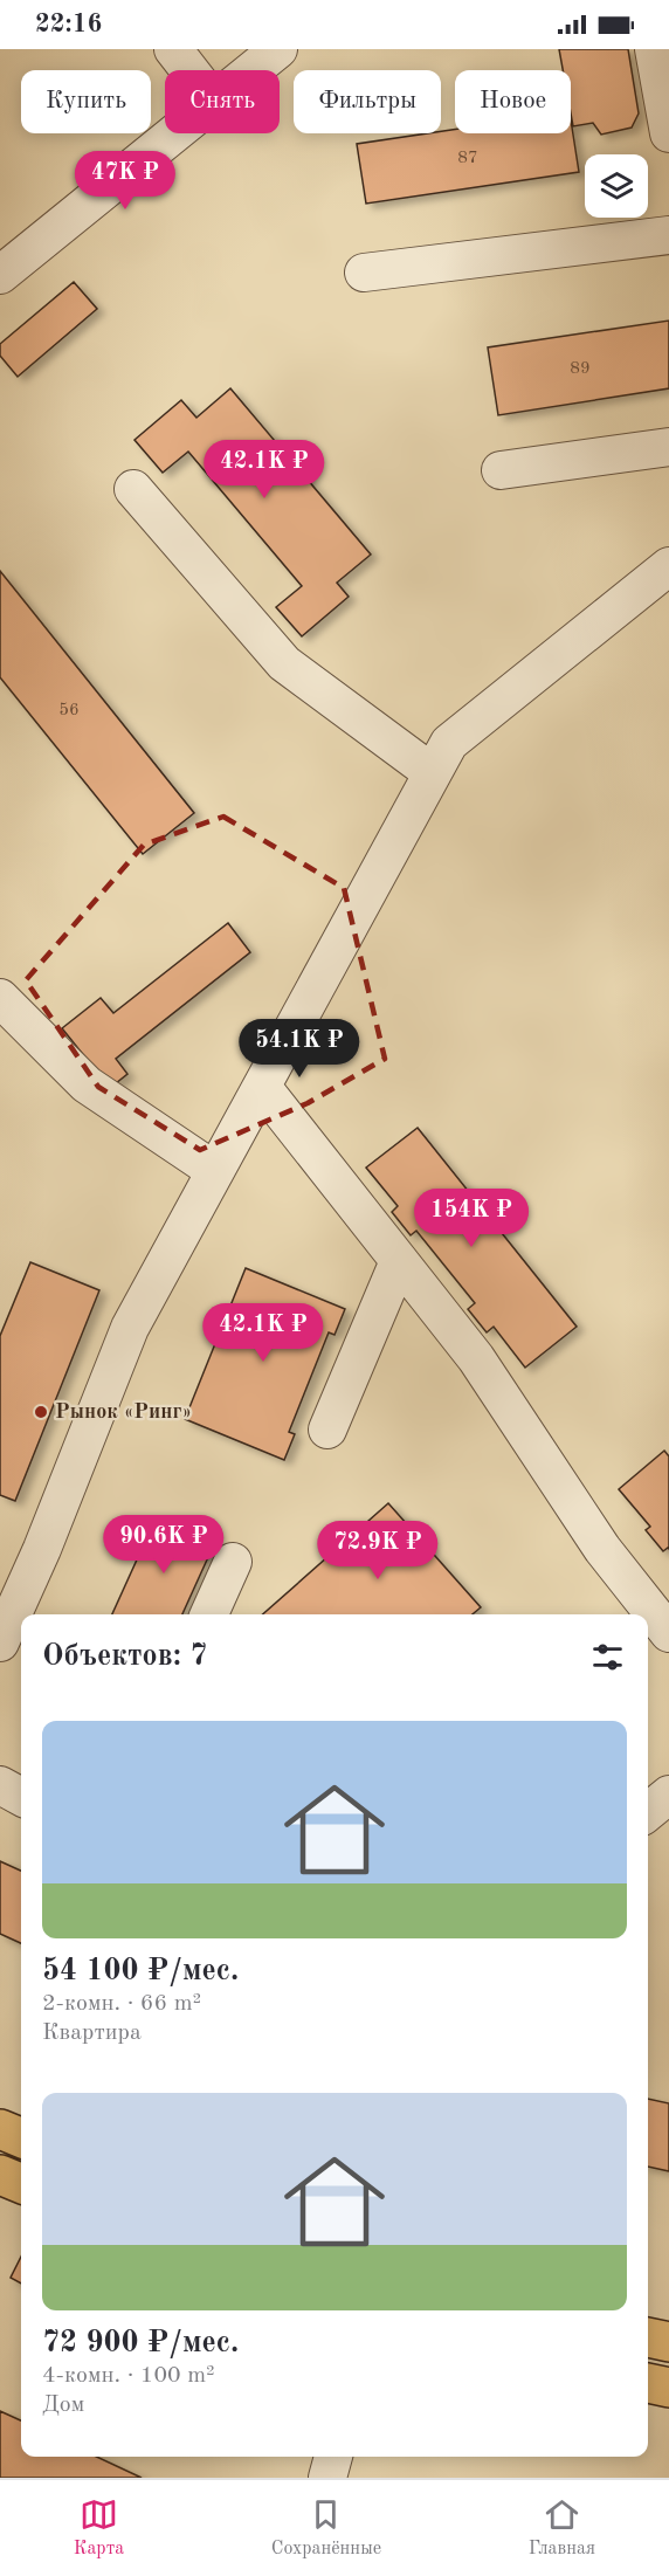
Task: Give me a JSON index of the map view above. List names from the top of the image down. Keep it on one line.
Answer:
{"places":["Рынок «Ринг»"],"house_numbers":["87","89","56"],"page":{"status":"22:16","chip":["Купить","Снять","Фильтры","Новое"],"price":["47K ₽","42.1K ₽","54.1K ₽","154K ₽","42.1K ₽","90.6K ₽","72.9K ₽"],"heading":"Объектов: 7","list":[{"name":"54 100 ₽/мес.","note":"2-комн. · 66 m² · Квартира"},{"name":"72 900 ₽/мес.","note":"4-комн. · 100 m² · Дом"}],"tabs":["Карта","Сохранённые","Главная"]}}
